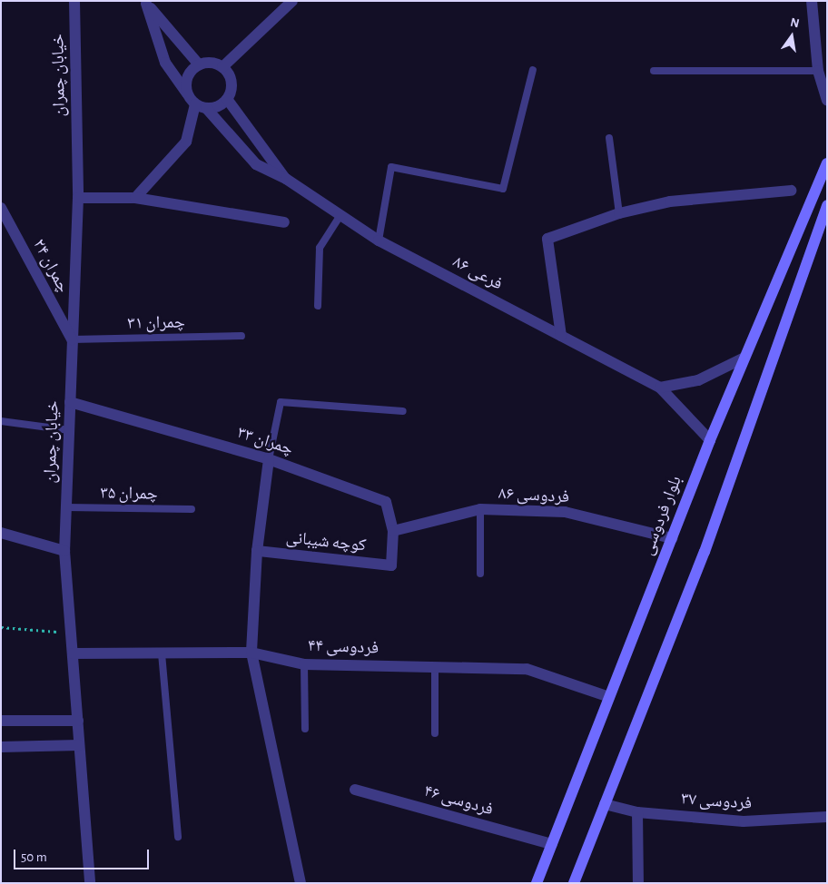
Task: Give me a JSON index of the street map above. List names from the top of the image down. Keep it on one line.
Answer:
{"streets":{"main road":["بلوار فردوسی"],"street":["خیابان چمران","چمران ۲۴","فرعی ۸۶","چمران ۳۳","فردوسی ۸۶","کوچه شیبانی","فردوسی ۴۴","فردوسی ۴۶","فردوسی ۳۷"],"lane":["چمران ۳۱","چمران ۳۵"]},"crossings":[["خیابان چمران","چمران ۲۴"],["خیابان چمران","چمران ۳۱"],["خیابان چمران","چمران ۳۳"],["خیابان چمران","چمران ۳۵"],["خیابان چمران","فردوسی ۴۴"],["چمران ۲۴","چمران ۳۱"],["فرعی ۸۶","بلوار فردوسی"],["چمران ۳۳","فردوسی ۸۶"],["چمران ۳۳","کوچه شیبانی"],["فردوسی ۸۶","بلوار فردوسی"],["بلوار فردوسی","فردوسی ۴۴"],["بلوار فردوسی","فردوسی ۴۶"]],"scale_bar":"50 m","north":"top"}
